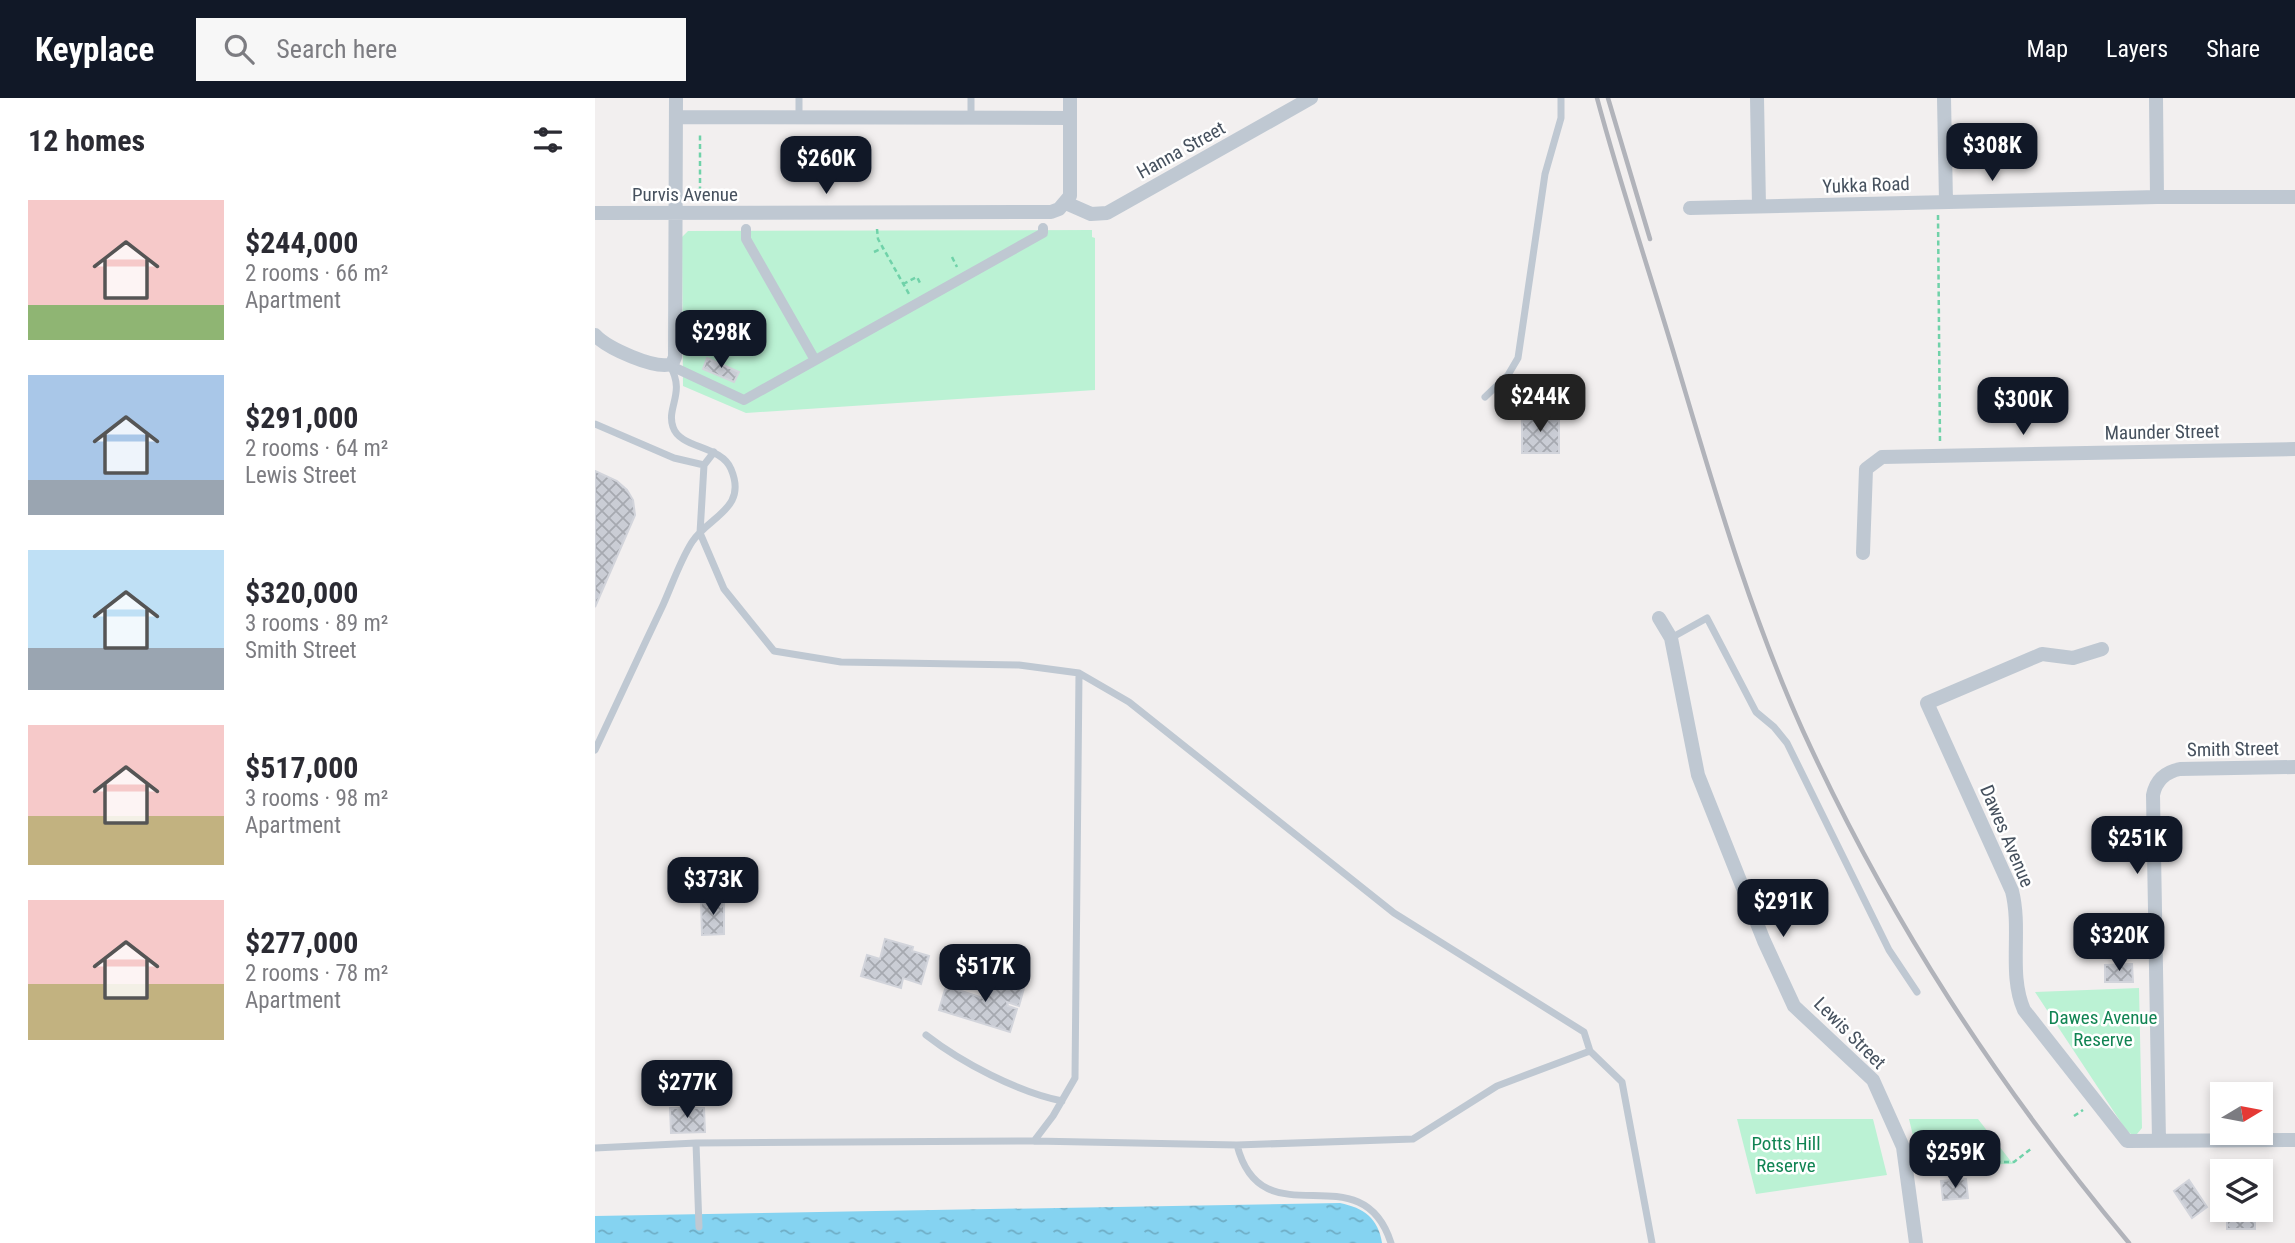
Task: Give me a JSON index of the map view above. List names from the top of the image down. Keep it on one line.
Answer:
{"streets":{"street":["Hanna Street","Yukka Road","Purvis Avenue","Maunder Street","Smith Street","Dawes Avenue","Lewis Street"]},"crossings":[["Hanna Street","Purvis Avenue"],["Smith Street","Dawes Avenue"]],"parks":["Dawes Avenue Reserve","Potts Hill Reserve"],"north":"right","page":{"header":"Keyplace","search":"Search here","nav":["Map","Layers","Share"],"heading":"12 homes","price":["$308K","$260K","$298K","$244K","$300K","$251K","$373K","$291K","$320K","$517K","$277K","$259K"],"list":[{"name":"$244,000","note":"2 rooms · 66 m² · Apartment"},{"name":"$291,000","note":"2 rooms · 64 m² · Lewis Street"},{"name":"$320,000","note":"3 rooms · 89 m² · Smith Street"},{"name":"$517,000","note":"3 rooms · 98 m² · Apartment"},{"name":"$277,000","note":"2 rooms · 78 m² · Apartment"}]}}
